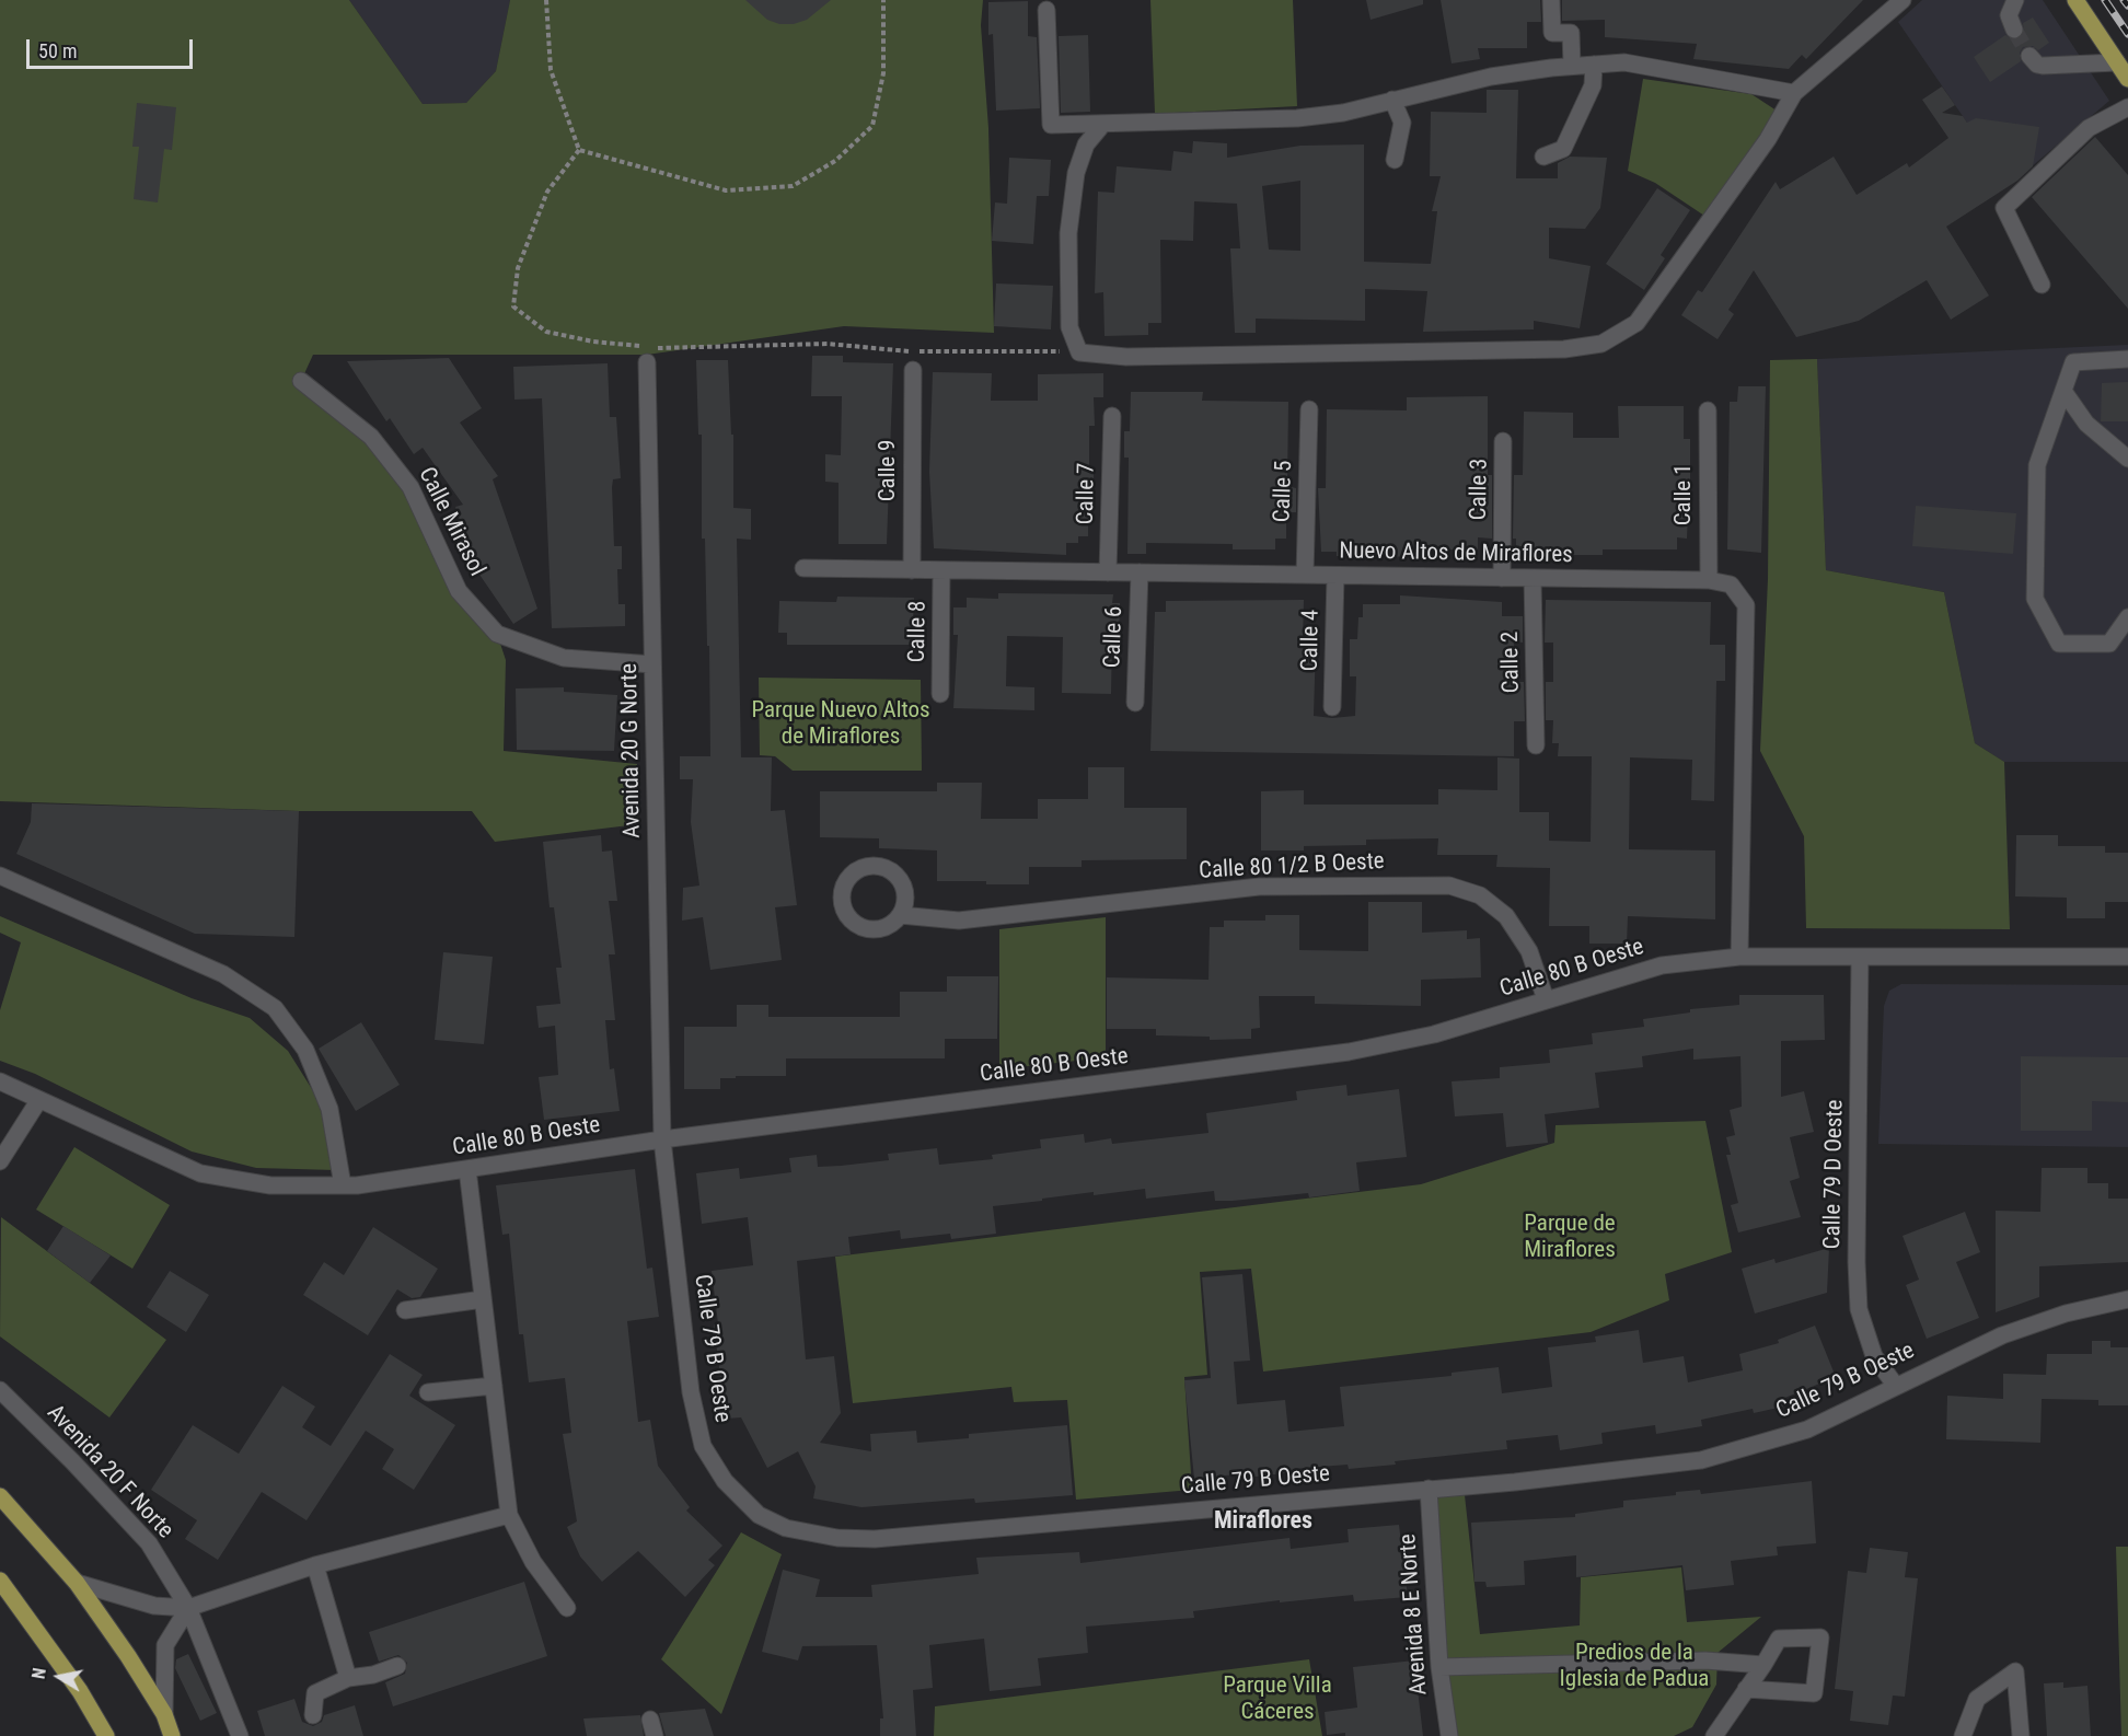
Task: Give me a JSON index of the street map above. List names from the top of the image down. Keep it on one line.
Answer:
{"streets":{"street":["Calle 9","Calle 3","Calle 5","Calle 7","Calle 1","Calle Mirasol","Nuevo Altos de Miraflores","Calle 8","Calle 6","Calle 4","Calle 2","Avenida 20 G Norte","Calle 80 1/2 B Oeste","Calle 80 B Oeste","Calle 79 D Oeste","Calle 79 B Oeste","Avenida 20 F Norte","Avenida 8 E Norte"]},"crossings":[["Calle 9","Nuevo Altos de Miraflores"],["Calle 3","Nuevo Altos de Miraflores"],["Calle 5","Nuevo Altos de Miraflores"],["Calle 7","Nuevo Altos de Miraflores"],["Calle 1","Nuevo Altos de Miraflores"],["Calle Mirasol","Avenida 20 G Norte"],["Nuevo Altos de Miraflores","Calle 8"],["Nuevo Altos de Miraflores","Calle 6"],["Nuevo Altos de Miraflores","Calle 4"],["Nuevo Altos de Miraflores","Calle 2"],["Nuevo Altos de Miraflores","Calle 80 B Oeste"],["Avenida 20 G Norte","Calle 80 B Oeste"],["Avenida 20 G Norte","Calle 79 B Oeste"],["Calle 80 1/2 B Oeste","Calle 80 B Oeste"],["Calle 80 B Oeste","Calle 79 D Oeste"],["Calle 80 B Oeste","Calle 79 B Oeste"],["Calle 79 D Oeste","Calle 79 B Oeste"],["Calle 79 B Oeste","Avenida 8 E Norte"]],"districts":["Miraflores"],"parks":["Parque Nuevo Altos de Miraflores","Parque de Miraflores","Predios de la Iglesia de Padua","Parque Villa Cáceres"],"scale_bar":"50 m","north":"left"}
